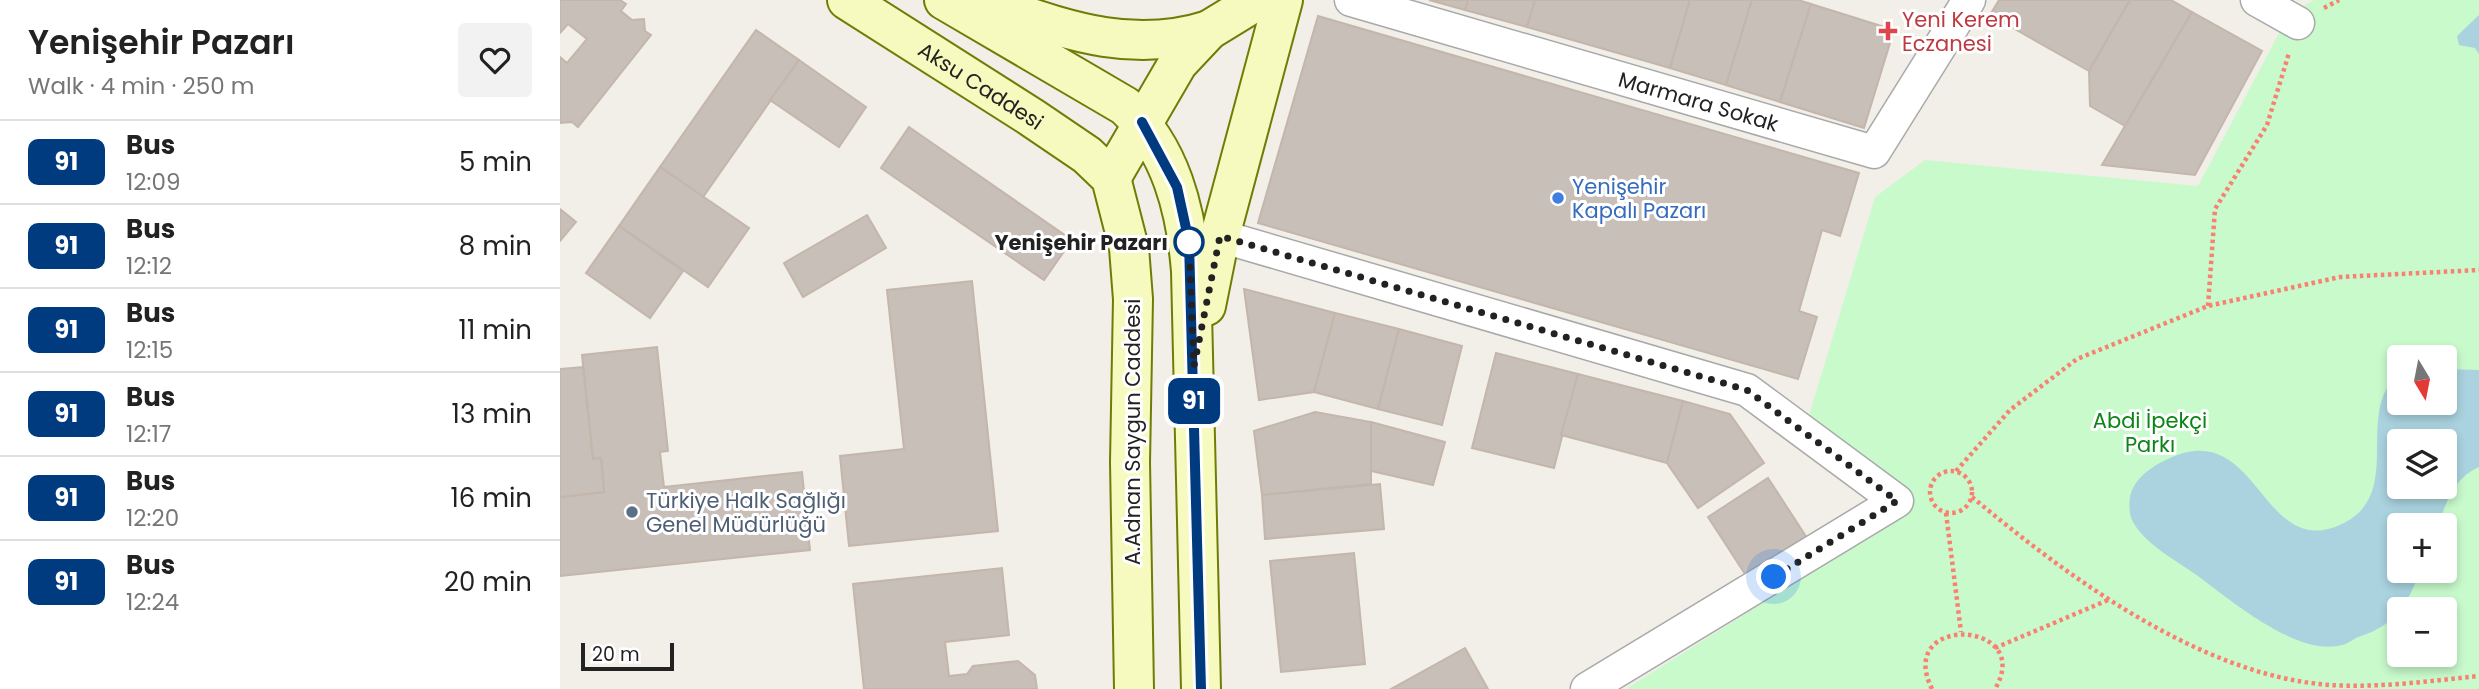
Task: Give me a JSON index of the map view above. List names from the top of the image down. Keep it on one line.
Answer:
{"streets":{"main road":["Aksu Caddesi","A.Adnan Saygun Caddesi"],"street":["Marmara Sokak"]},"crossings":[["Aksu Caddesi","A.Adnan Saygun Caddesi"]],"parks":["Abdi İpekçi Parkı"],"places":{"health":["Yeni Kerem Eczanesi"],"other":["Yenişehir Kapalı Pazarı","Yenişehir Pazarı","Türkiye Halk Sağlığı Genel Müdürlüğü"]},"lines":["bus line 91"],"scale_bar":"20 m","north":"bottom","page":{"heading":["Yenişehir Pazarı","Walk · 4 min · 250 m"],"on_map":"91","list":[{"mark":"91","name":"Bus","note":"12:09","value":"5 min"},{"mark":"91","name":"Bus","note":"12:12","value":"8 min"},{"mark":"91","name":"Bus","note":"12:15","value":"11 min"},{"mark":"91","name":"Bus","note":"12:17","value":"13 min"},{"mark":"91","name":"Bus","note":"12:20","value":"16 min"},{"mark":"91","name":"Bus","note":"12:24","value":"20 min"}],"map_buttons":["+","−"],"scale":"20 m"}}
